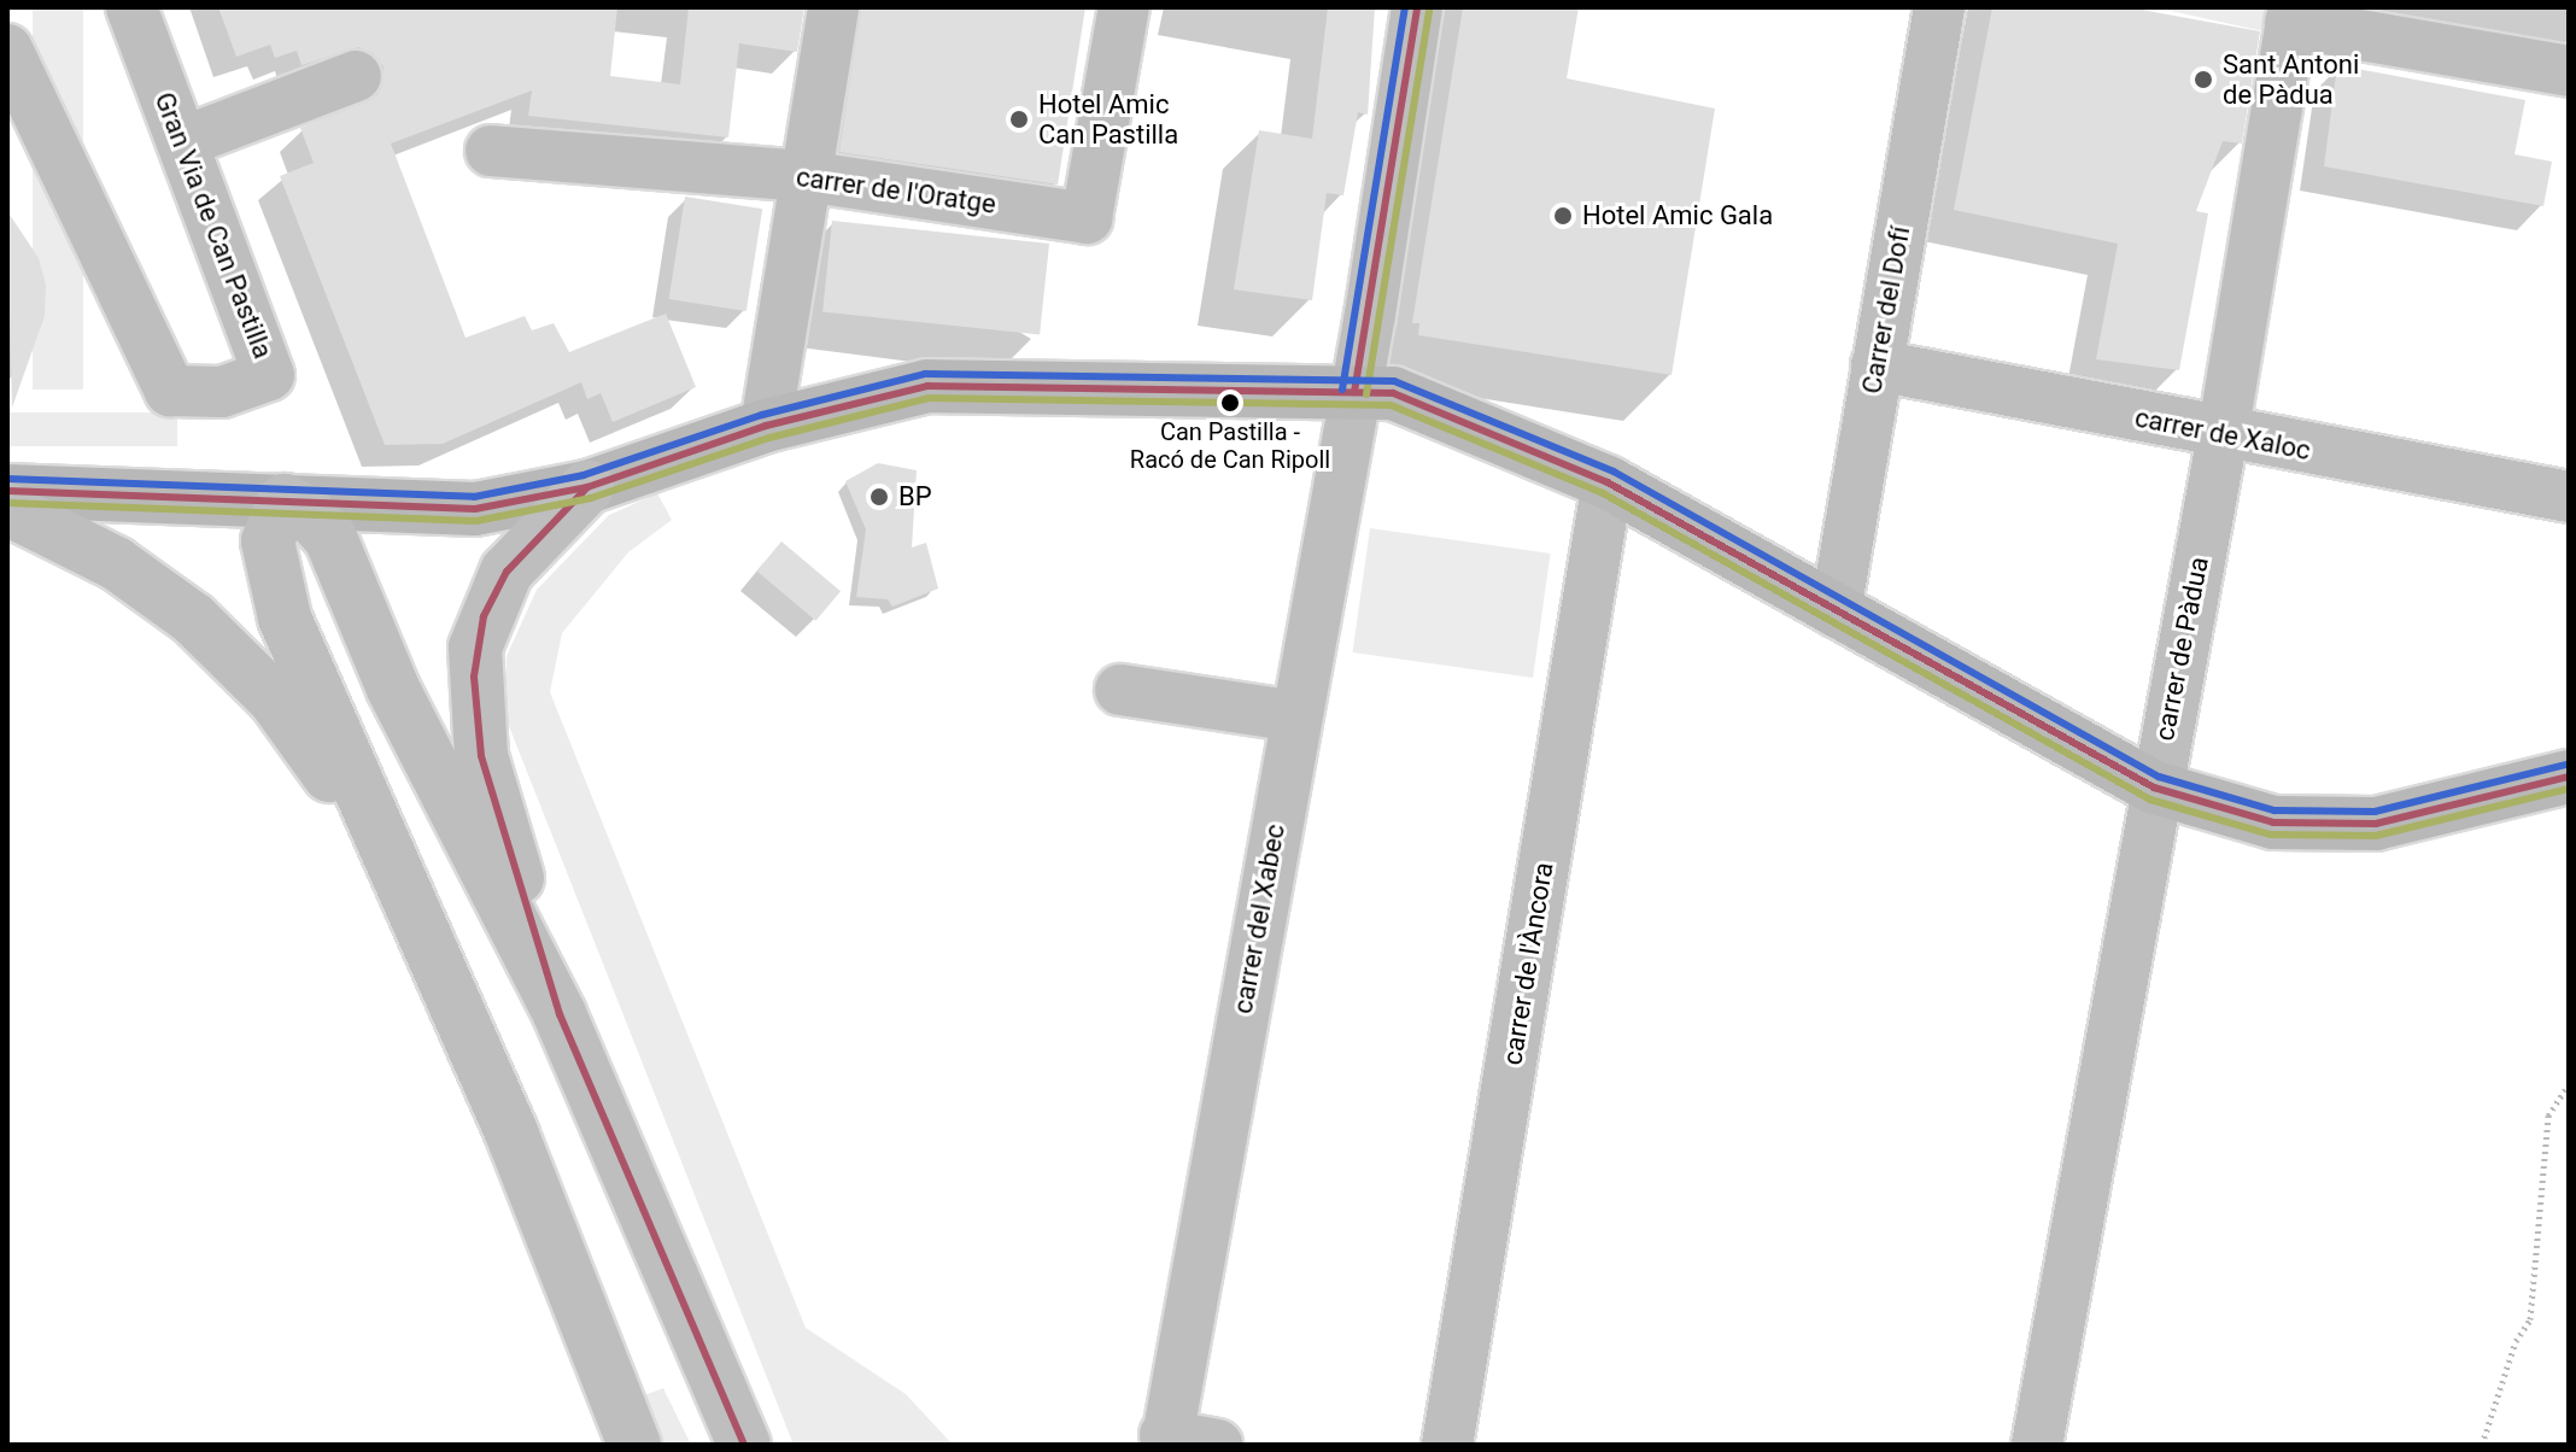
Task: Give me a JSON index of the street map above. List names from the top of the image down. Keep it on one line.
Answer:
{"streets":{"street":["carrer de l'Oratge","Gran Via de Can Pastilla","Carrer del Dofí","carrer de Xaloc","carrer de Pàdua","carrer del Xabec","carrer de l'Àncora"]},"crossings":[["Carrer del Dofí","carrer de Xaloc"],["carrer de Xaloc","carrer de Pàdua"]],"places":["Sant Antoni de Pàdua","Hotel Amic Can Pastilla","Hotel Amic Gala","Can Pastilla - Racó de Can Ripoll","BP"]}
